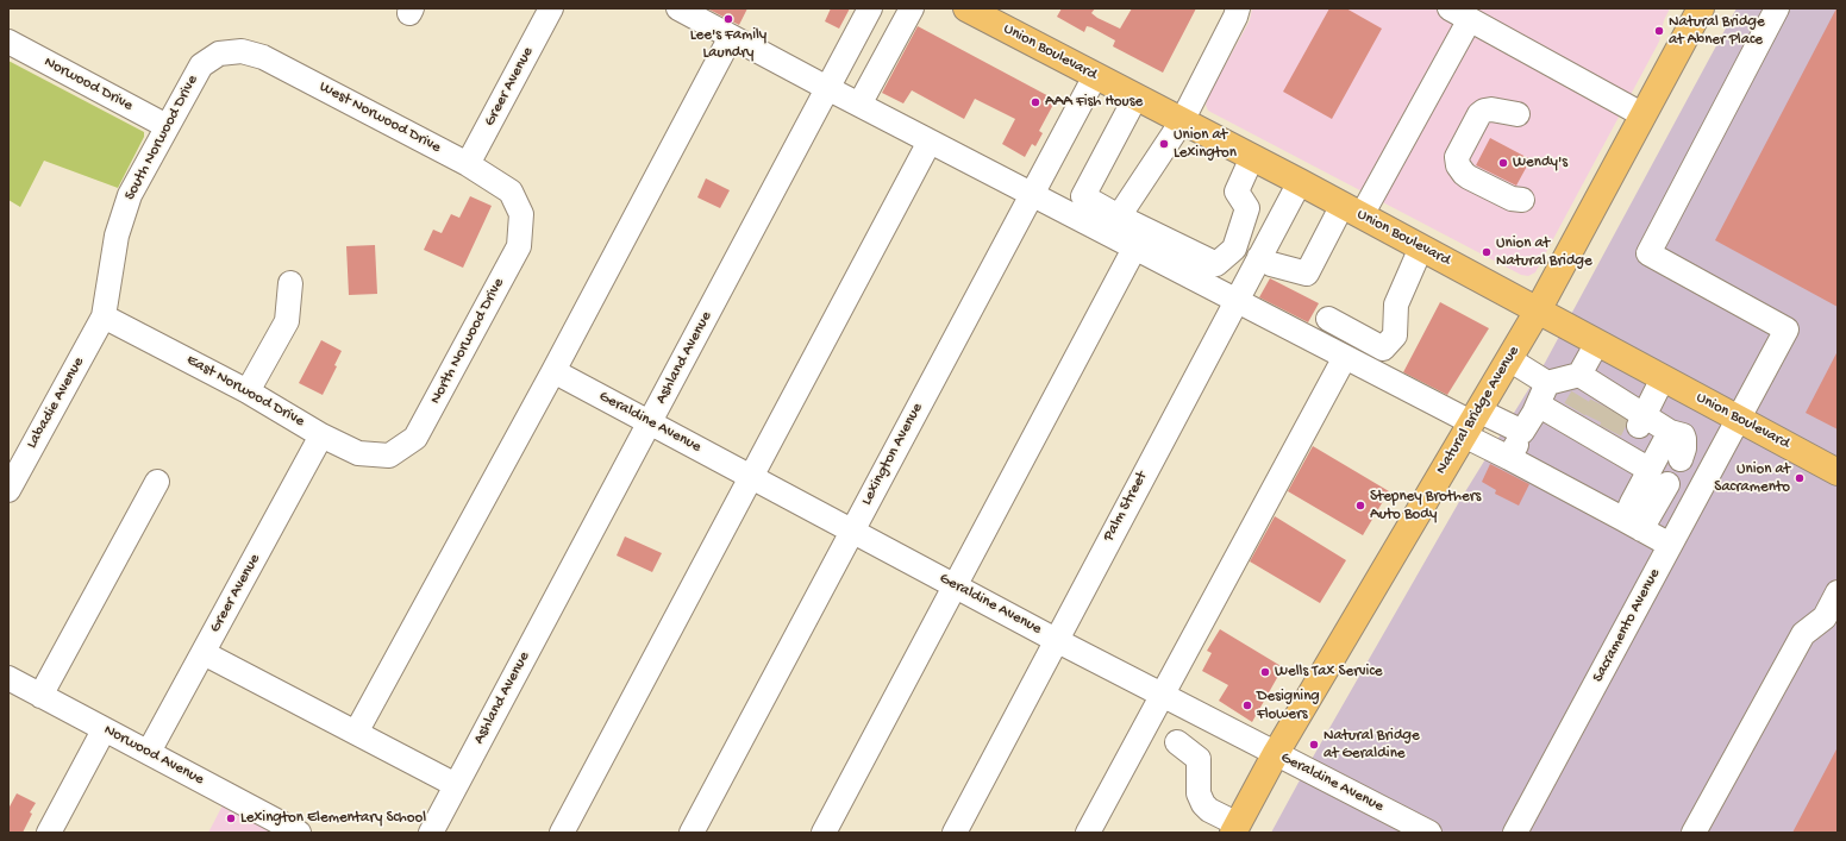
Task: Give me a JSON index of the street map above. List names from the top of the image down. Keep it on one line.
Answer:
{"streets":{"main road":["Union Boulevard","Natural Bridge Avenue"],"street":["Norwood Drive","Greer Avenue","West Norwood Drive","South Norwood Drive","North Norwood Drive","Ashland Avenue","East Norwood Drive","Labadie Avenue","Geraldine Avenue","Lexington Avenue","Palm Street","Sacramento Avenue","Norwood Avenue"]},"crossings":[["Union Boulevard","Natural Bridge Avenue"],["Union Boulevard","Lexington Avenue"],["Union Boulevard","Palm Street"],["Union Boulevard","Sacramento Avenue"],["Norwood Drive","South Norwood Drive"],["Greer Avenue","West Norwood Drive"],["Greer Avenue","East Norwood Drive"],["Greer Avenue","Norwood Avenue"],["West Norwood Drive","South Norwood Drive"],["West Norwood Drive","North Norwood Drive"],["South Norwood Drive","East Norwood Drive"],["South Norwood Drive","Labadie Avenue"],["North Norwood Drive","East Norwood Drive"],["Ashland Avenue","Geraldine Avenue"],["East Norwood Drive","Labadie Avenue"],["Natural Bridge Avenue","Geraldine Avenue"],["Geraldine Avenue","Lexington Avenue"],["Geraldine Avenue","Palm Street"]],"places":["Lee's Family Laundry","Natural Bridge at Abner Place","AAA Fish House","Union at Lexington","Wendy's","Union at Natural Bridge","Union at Sacramento","Stepney Brothers Auto Body","Wells Tax Service","Designing Flowers","Natural Bridge at Geraldine","Lexington Elementary School"]}
